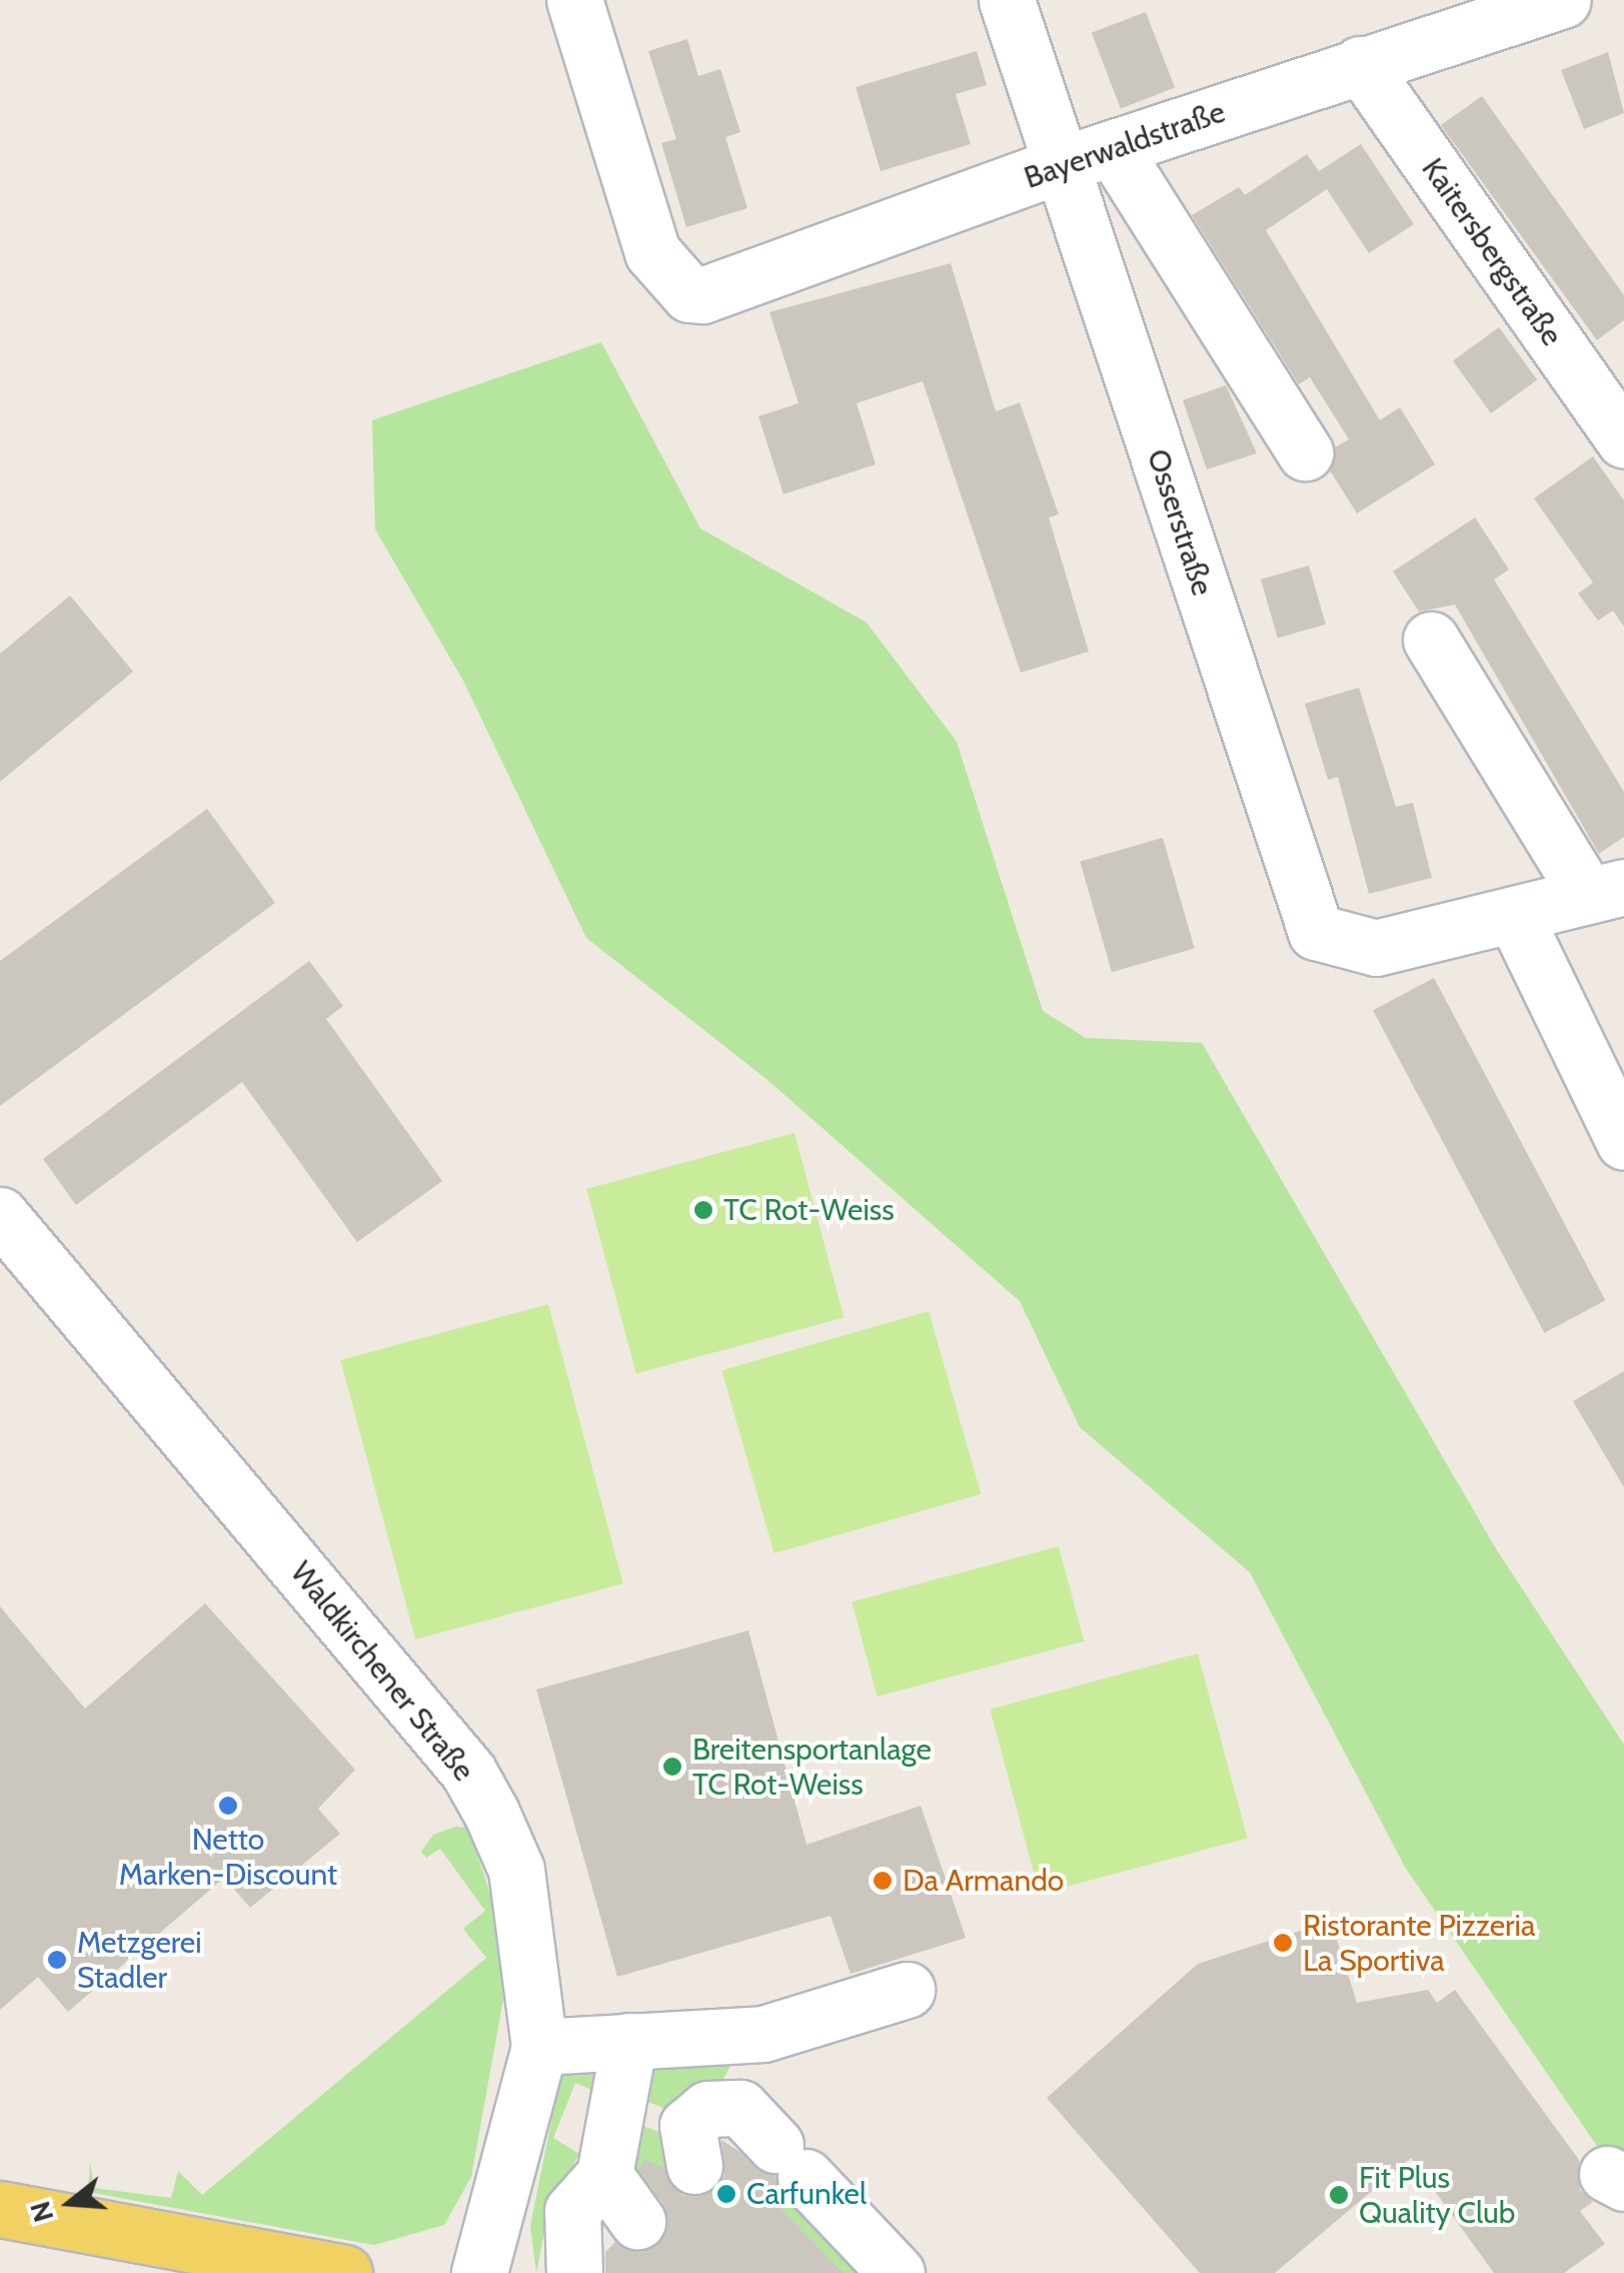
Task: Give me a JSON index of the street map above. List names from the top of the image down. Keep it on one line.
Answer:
{"streets":{"street":["Bayerwaldstraße","Kaitersbergstraße","Osserstraße","Waldkirchener Straße"]},"crossings":[["Bayerwaldstraße","Kaitersbergstraße"],["Bayerwaldstraße","Osserstraße"]],"places":["TC Rot-Weiss","Breitensportanlage TC Rot-Weiss","Netto Marken-Discount","Da Armando","Ristorante Pizzeria La Sportiva","Metzgerei Stadler","Carfunkel","Fit Plus Quality Club"],"north":"left"}
